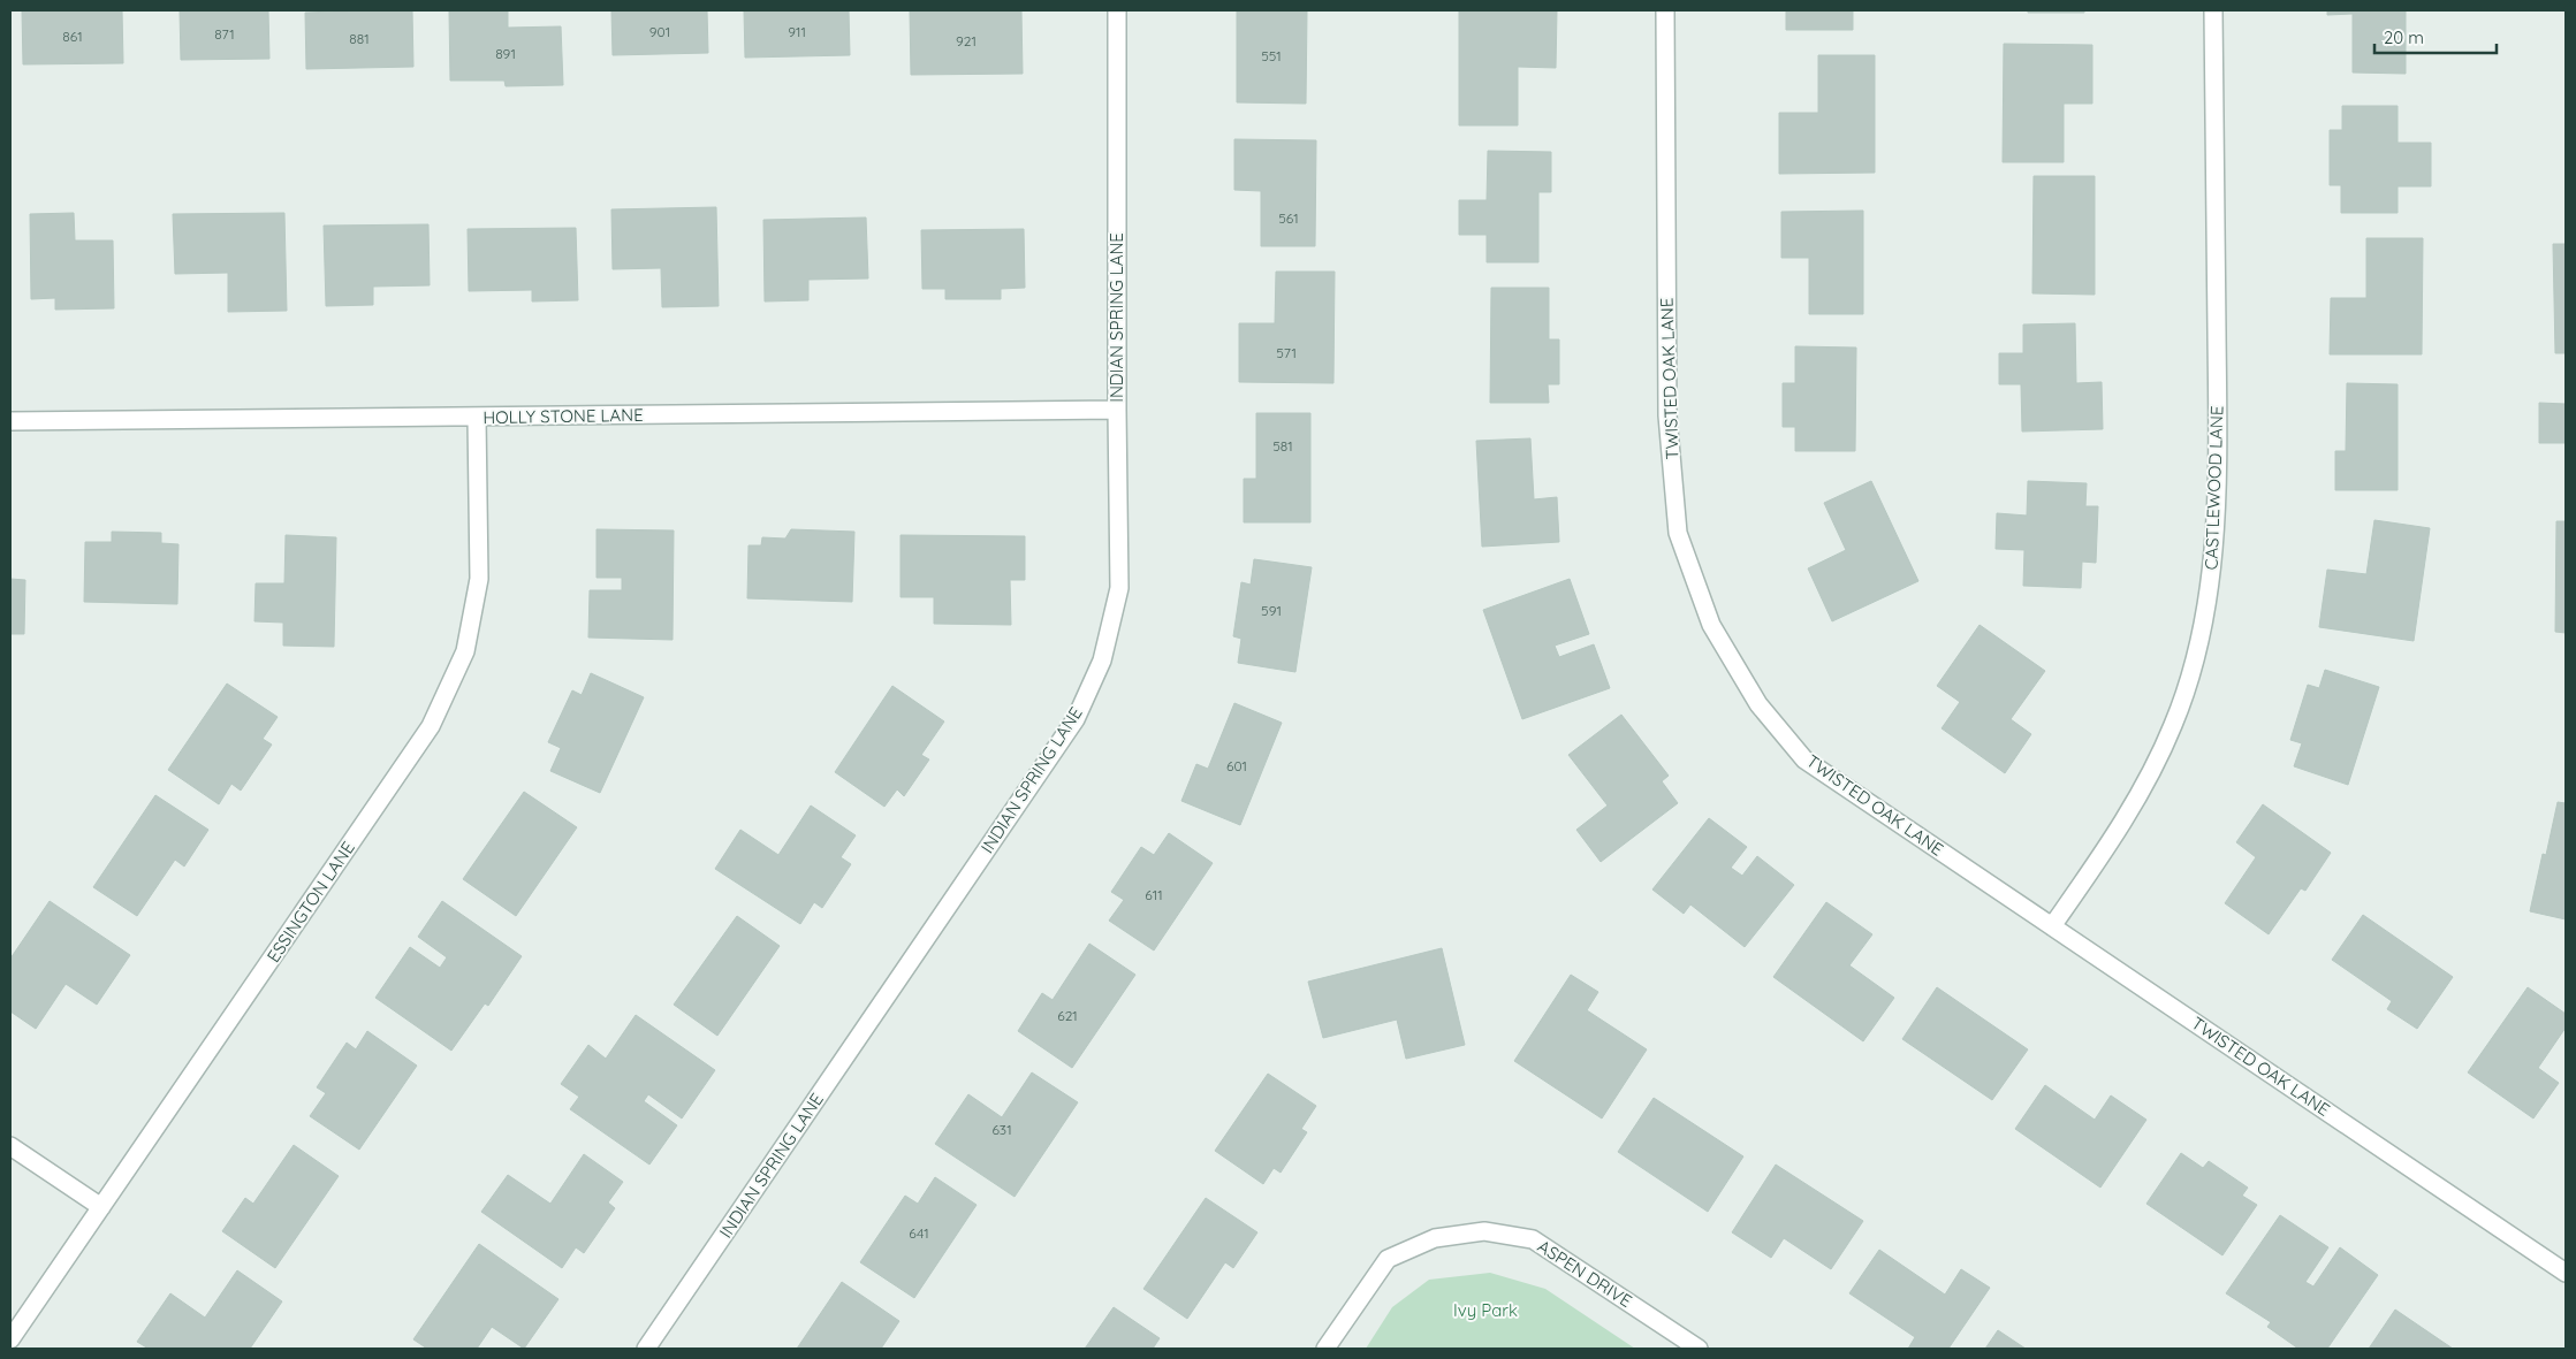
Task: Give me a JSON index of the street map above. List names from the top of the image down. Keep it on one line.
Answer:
{"streets":{"street":["INDIAN SPRING LANE","TWISTED OAK LANE","HOLLY STONE LANE","CASTLEWOOD LANE","ESSINGTON LANE","ASPEN DRIVE"]},"crossings":[["INDIAN SPRING LANE","HOLLY STONE LANE"],["TWISTED OAK LANE","CASTLEWOOD LANE"],["HOLLY STONE LANE","ESSINGTON LANE"]],"parks":["Ivy Park"],"house_numbers":["901","911","871","861","881","921","891","551","561","571","581","591","601","611","621","631","641"],"scale_bar":"20 m"}
